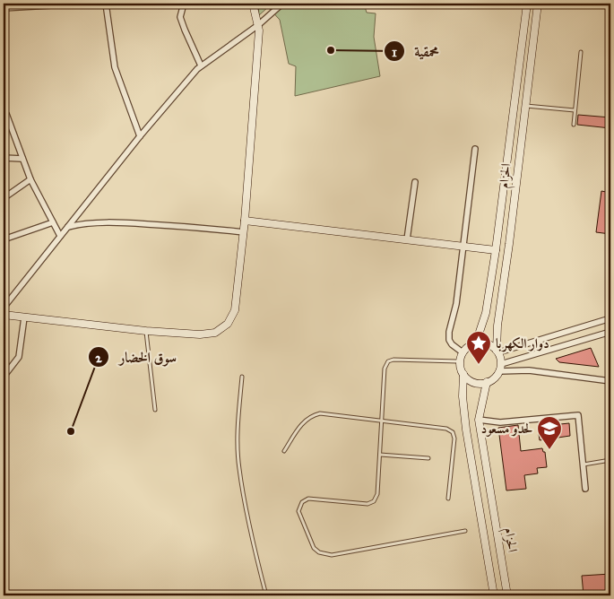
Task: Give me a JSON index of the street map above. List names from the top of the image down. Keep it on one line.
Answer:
{"streets":{"main road":["الحزام"]},"places":{"other":["محمقية","سوق الخضار"],"place":["دوار الكهربا"],"school or university":["لحدو مسعود"]}}
